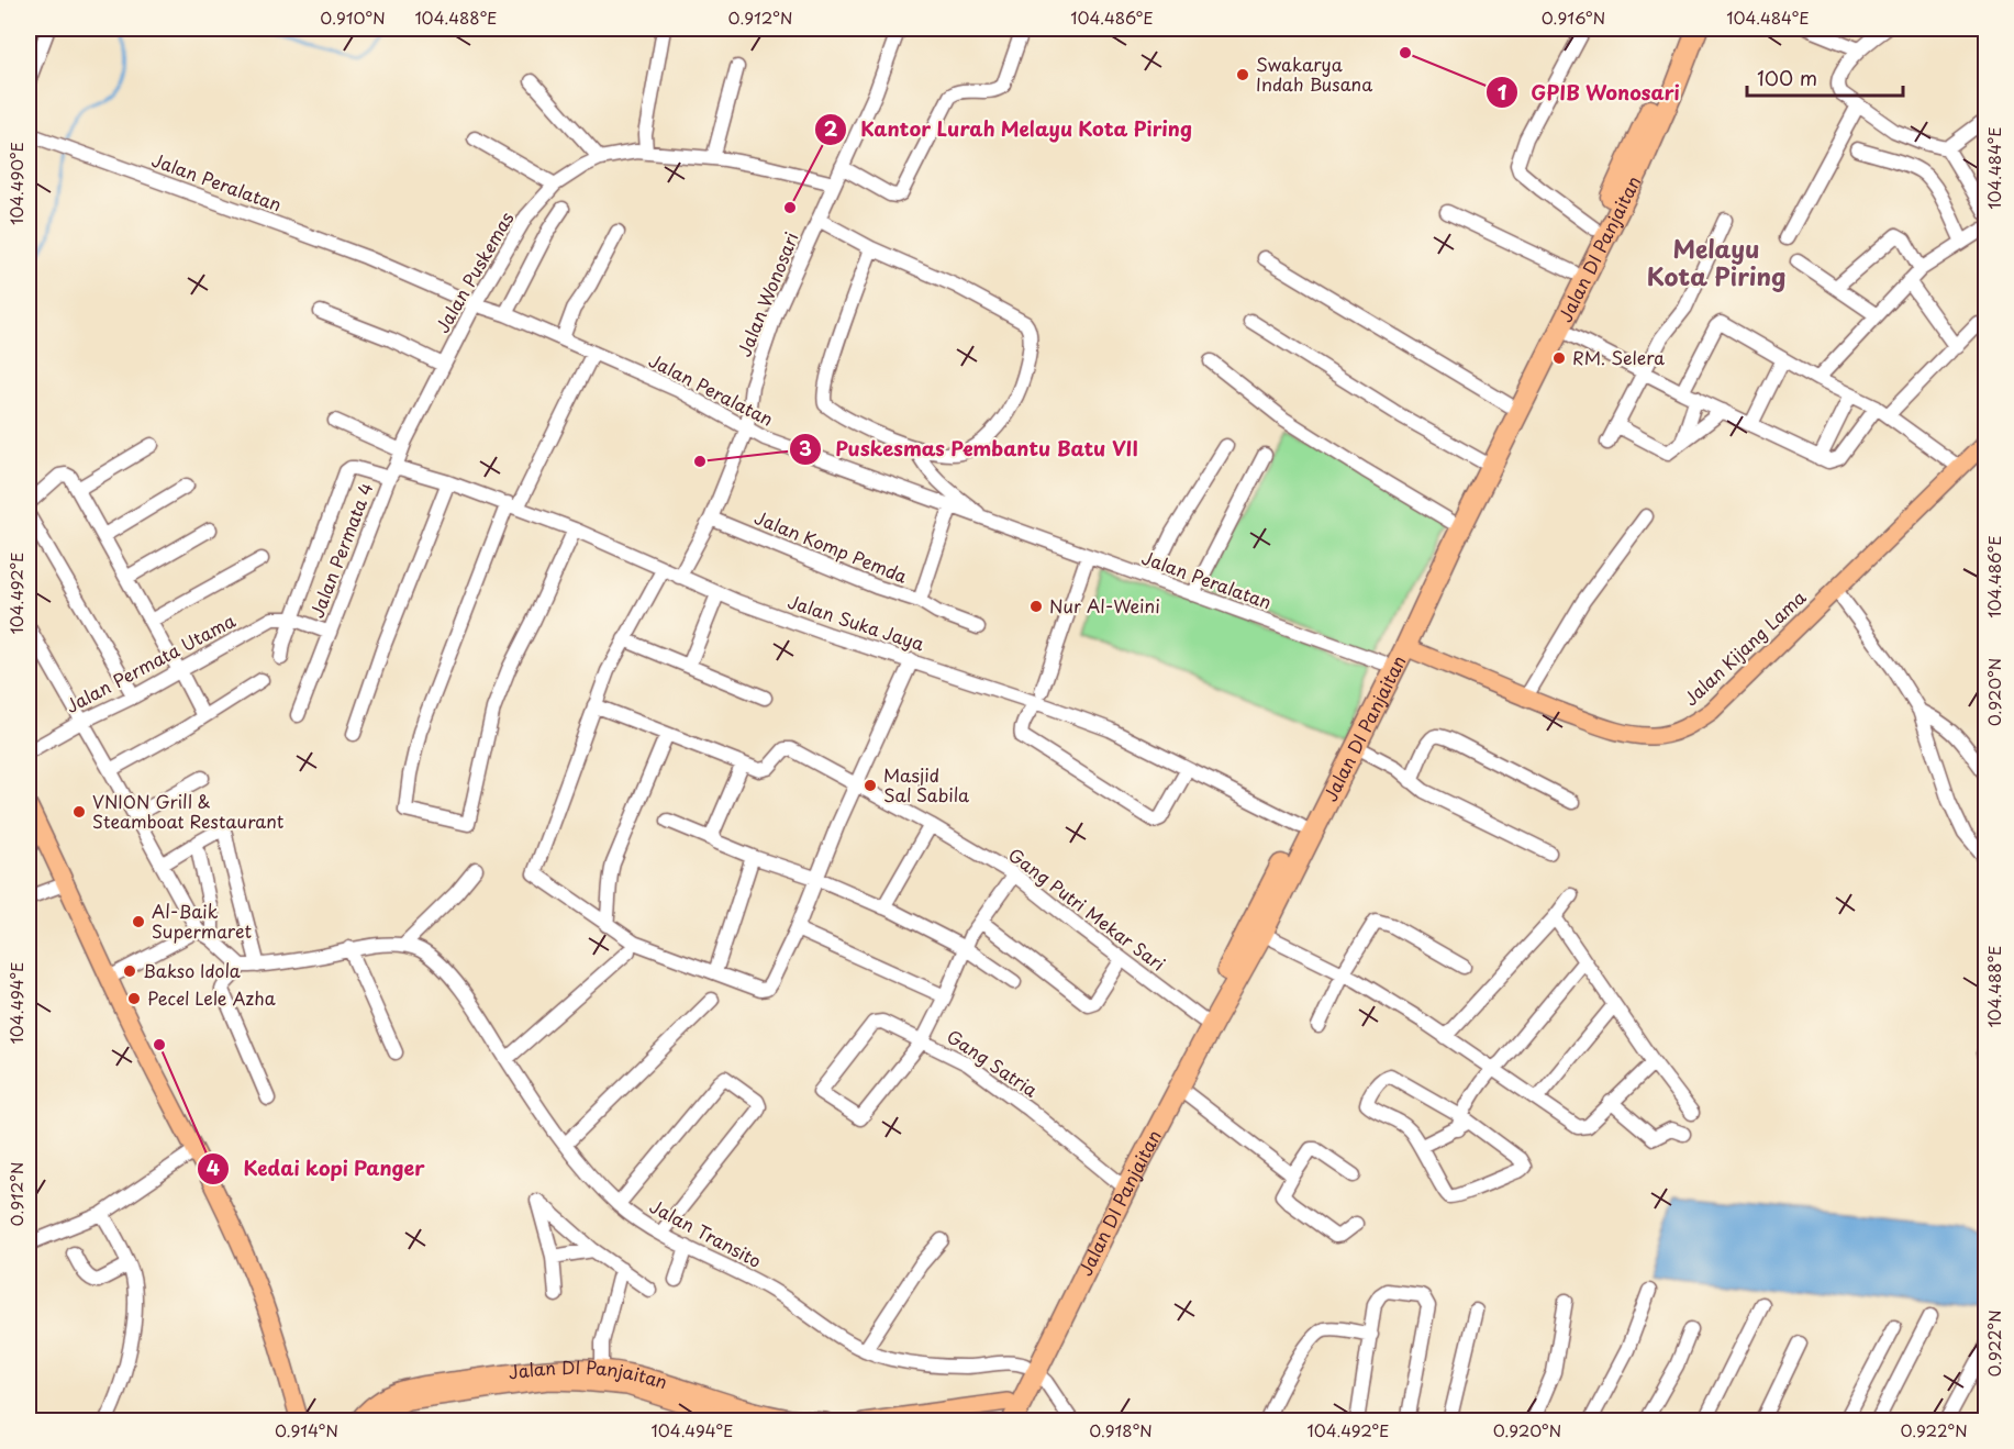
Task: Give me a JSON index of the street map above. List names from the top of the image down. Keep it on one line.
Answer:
{"streets":{"highway":["Jalan DI Panjaitan"],"main road":["Jalan Kijang Lama"],"street":["Jalan Peralatan","Jalan Puskemas","Jalan Wonosari","Jalan Komp Pemda","Jalan Permata 4","Jalan Suka Jaya","Jalan Permata Utama","Gang Putri Mekar Sari","Gang Satria","Jalan Transito"]},"crossings":[["Jalan Peralatan","Jalan DI Panjaitan"],["Jalan Peralatan","Jalan Puskemas"],["Jalan Peralatan","Jalan Wonosari"],["Jalan Peralatan","Jalan Komp Pemda"],["Jalan DI Panjaitan","Jalan Suka Jaya"],["Jalan DI Panjaitan","Jalan Kijang Lama"],["Jalan DI Panjaitan","Gang Putri Mekar Sari"],["Jalan DI Panjaitan","Gang Satria"],["Jalan DI Panjaitan","Jalan Transito"],["Jalan Puskemas","Jalan Wonosari"],["Jalan Puskemas","Jalan Permata 4"],["Jalan Puskemas","Jalan Suka Jaya"],["Jalan Wonosari","Jalan Komp Pemda"],["Jalan Wonosari","Jalan Suka Jaya"],["Jalan Permata 4","Jalan Suka Jaya"],["Jalan Permata 4","Jalan Permata Utama"]],"districts":["Melayu Kota Piring"],"places":["GPIB Wonosari","Swakarya Indah Busana","Kantor Lurah Melayu Kota Piring","RM. Selera","Puskesmas Pembantu Batu VII","Nur Al-Weini","Masjid Sal Sabila","VNION Grill & Steamboat Restaurant","Al-Baik Supermaret","Bakso Idola","Pecel Lele Azha","Kedai kopi Panger"],"scale_bar":"100 m","coordinates":["0.910°N","104.488°E","0.912°N","104.486°E","0.916°N","104.484°E","104.490°E","104.492°E","0.920°N","104.494°E","0.922°N","0.914°N","0.918°N"]}
